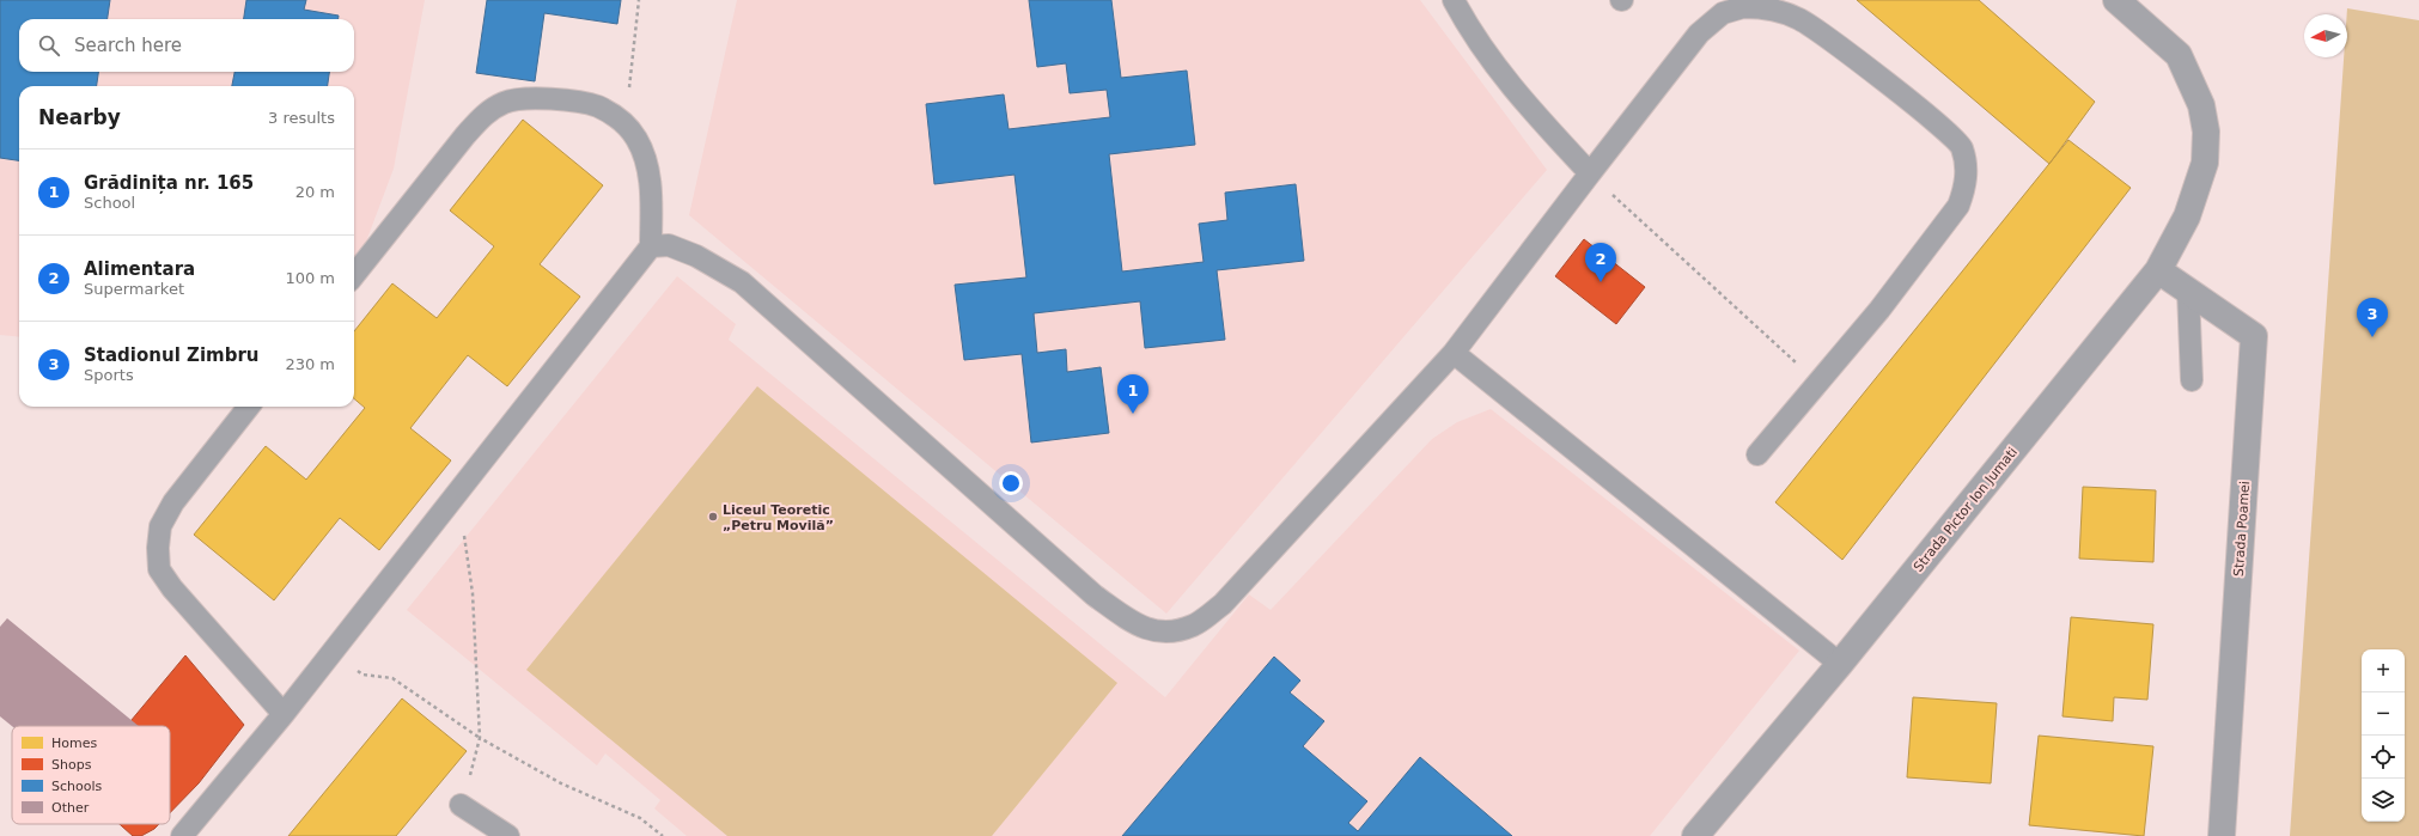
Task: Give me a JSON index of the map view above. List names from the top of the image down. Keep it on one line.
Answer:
{"streets":{"street":["Strada Pictor Ion Jumati","Strada Poamei"]},"crossings":[["Strada Pictor Ion Jumati","Strada Poamei"]],"places":["Liceul Teoretic „Petru Movilă”"],"legend":["Homes","Shops","Schools","Other"],"north":"left","page":{"search":"Search here","heading":["Nearby","3 results"],"list":[{"mark":"1","name":"Grădinița nr. 165","note":"School","value":"20 m"},{"mark":"2","name":"Alimentara","note":"Supermarket","value":"100 m"},{"mark":"3","name":"Stadionul Zimbru","note":"Sports","value":"230 m"}],"pins":["2","3","1"],"map_buttons":["+","−"]}}
